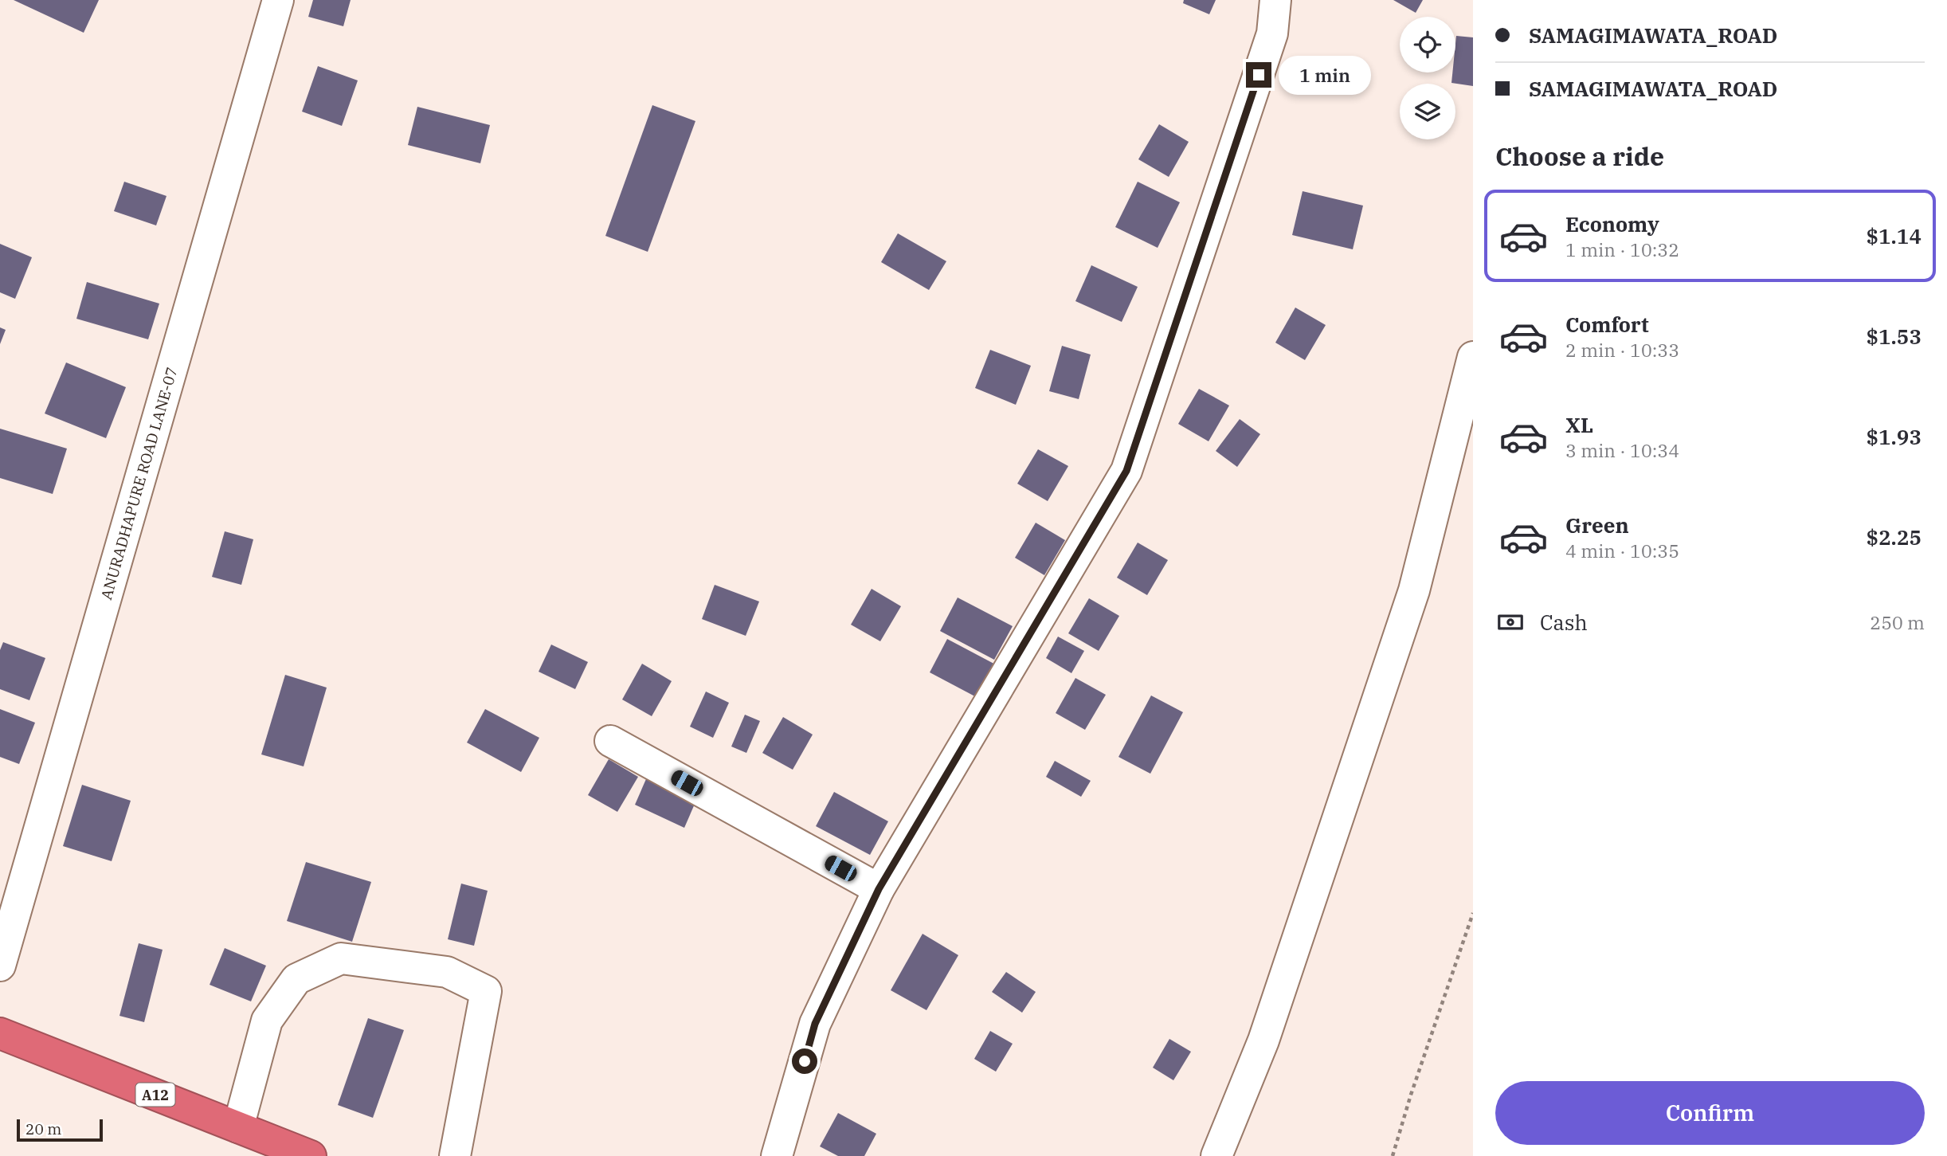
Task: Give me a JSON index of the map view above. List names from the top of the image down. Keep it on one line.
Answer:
{"streets":{"highway":["A12"],"street":["ANURADHAPURE ROAD LANE-07"]},"scale_bar":"20 m","page":{"banner":["SAMAGIMAWATA_ROAD","SAMAGIMAWATA_ROAD"],"bubble":"1 min","heading":"Choose a ride","list":[{"name":"Economy","note":"1 min · 10:32","value":"$1.14"},{"name":"Comfort","note":"2 min · 10:33","value":"$1.53"},{"name":"XL","note":"3 min · 10:34","value":"$1.93"},{"name":"Green","note":"4 min · 10:35","value":"$2.25"}],"pay":["Cash","250 m"],"buttons":"Confirm","scale":"20 m"}}
